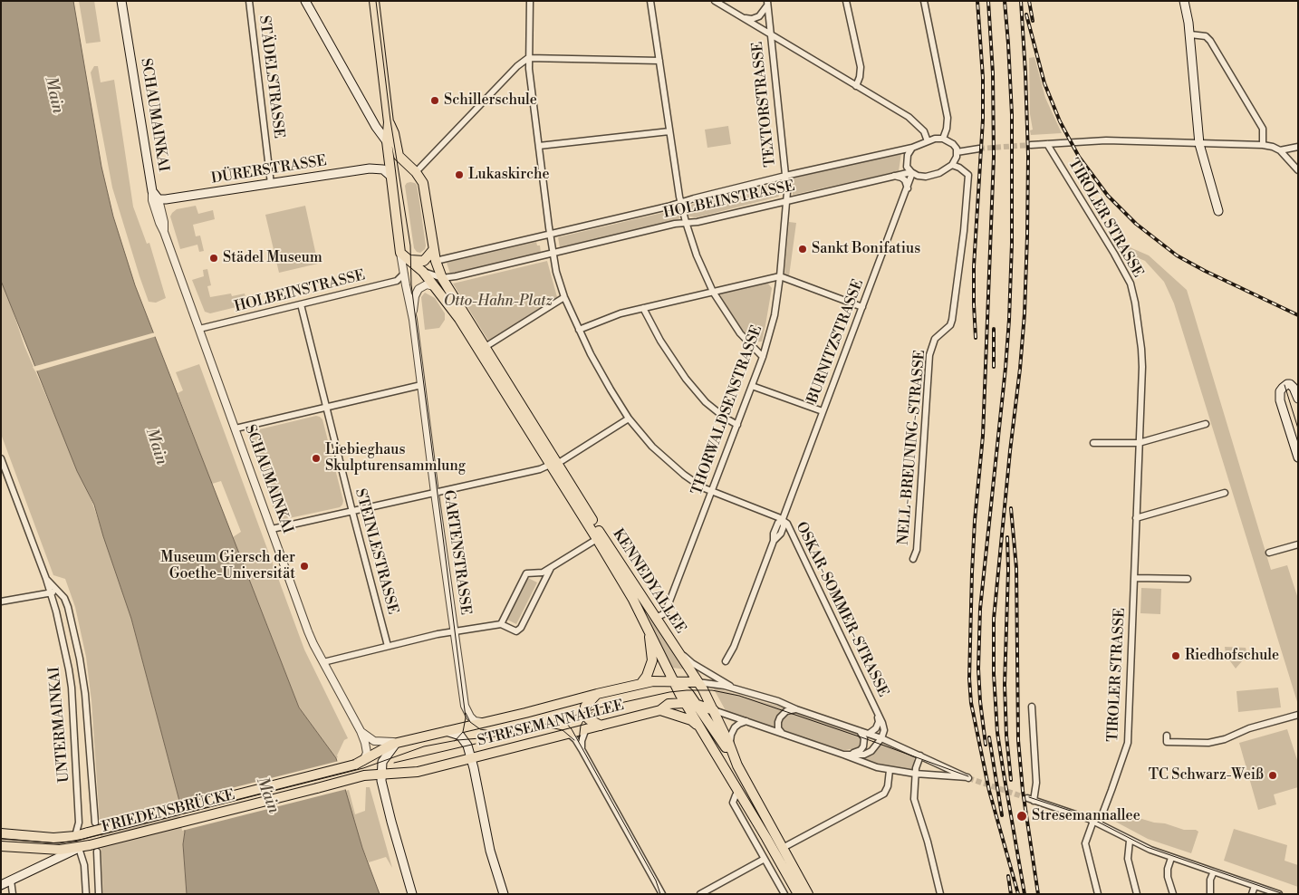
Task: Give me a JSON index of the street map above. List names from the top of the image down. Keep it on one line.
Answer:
{"streets":{"main road":["SCHAUMAINKAI","DÜRERSTRASSE","GARTENSTRASSE","KENNEDYALLEE","STRESEMANNALLEE","FRIEDENSBRÜCKE"],"street":["STÄDELSTRASSE","TEXTORSTRASSE","HOLBEINSTRASSE","TIROLER STRASSE","BURNITZSTRASSE","THORWALDSENSTRASSE","NELL-BREUNING-STRASSE","STEINLESTRASSE","OSKAR-SOMMER-STRASSE","UNTERMAINKAI"]},"crossings":[["STÄDELSTRASSE","DÜRERSTRASSE"],["TEXTORSTRASSE","HOLBEINSTRASSE"],["TEXTORSTRASSE","THORWALDSENSTRASSE"],["SCHAUMAINKAI","DÜRERSTRASSE"],["SCHAUMAINKAI","HOLBEINSTRASSE"],["SCHAUMAINKAI","STRESEMANNALLEE"],["SCHAUMAINKAI","FRIEDENSBRÜCKE"],["DÜRERSTRASSE","GARTENSTRASSE"],["HOLBEINSTRASSE","BURNITZSTRASSE"],["HOLBEINSTRASSE","THORWALDSENSTRASSE"],["HOLBEINSTRASSE","NELL-BREUNING-STRASSE"],["HOLBEINSTRASSE","STEINLESTRASSE"],["HOLBEINSTRASSE","GARTENSTRASSE"],["HOLBEINSTRASSE","KENNEDYALLEE"],["BURNITZSTRASSE","NELL-BREUNING-STRASSE"],["BURNITZSTRASSE","OSKAR-SOMMER-STRASSE"],["THORWALDSENSTRASSE","KENNEDYALLEE"],["GARTENSTRASSE","KENNEDYALLEE"],["GARTENSTRASSE","STRESEMANNALLEE"],["KENNEDYALLEE","STRESEMANNALLEE"],["OSKAR-SOMMER-STRASSE","STRESEMANNALLEE"],["STRESEMANNALLEE","FRIEDENSBRÜCKE"],["UNTERMAINKAI","FRIEDENSBRÜCKE"]],"water":["Main"],"parks":["Otto-Hahn-Platz"],"places":["Schillerschule","Lukaskirche","Sankt Bonifatius","Städel Museum","Liebieghaus Skulpturensammlung","Museum Giersch der Goethe-Universität","Riedhofschule","TC Schwarz-Weiß","Stresemannallee"]}
